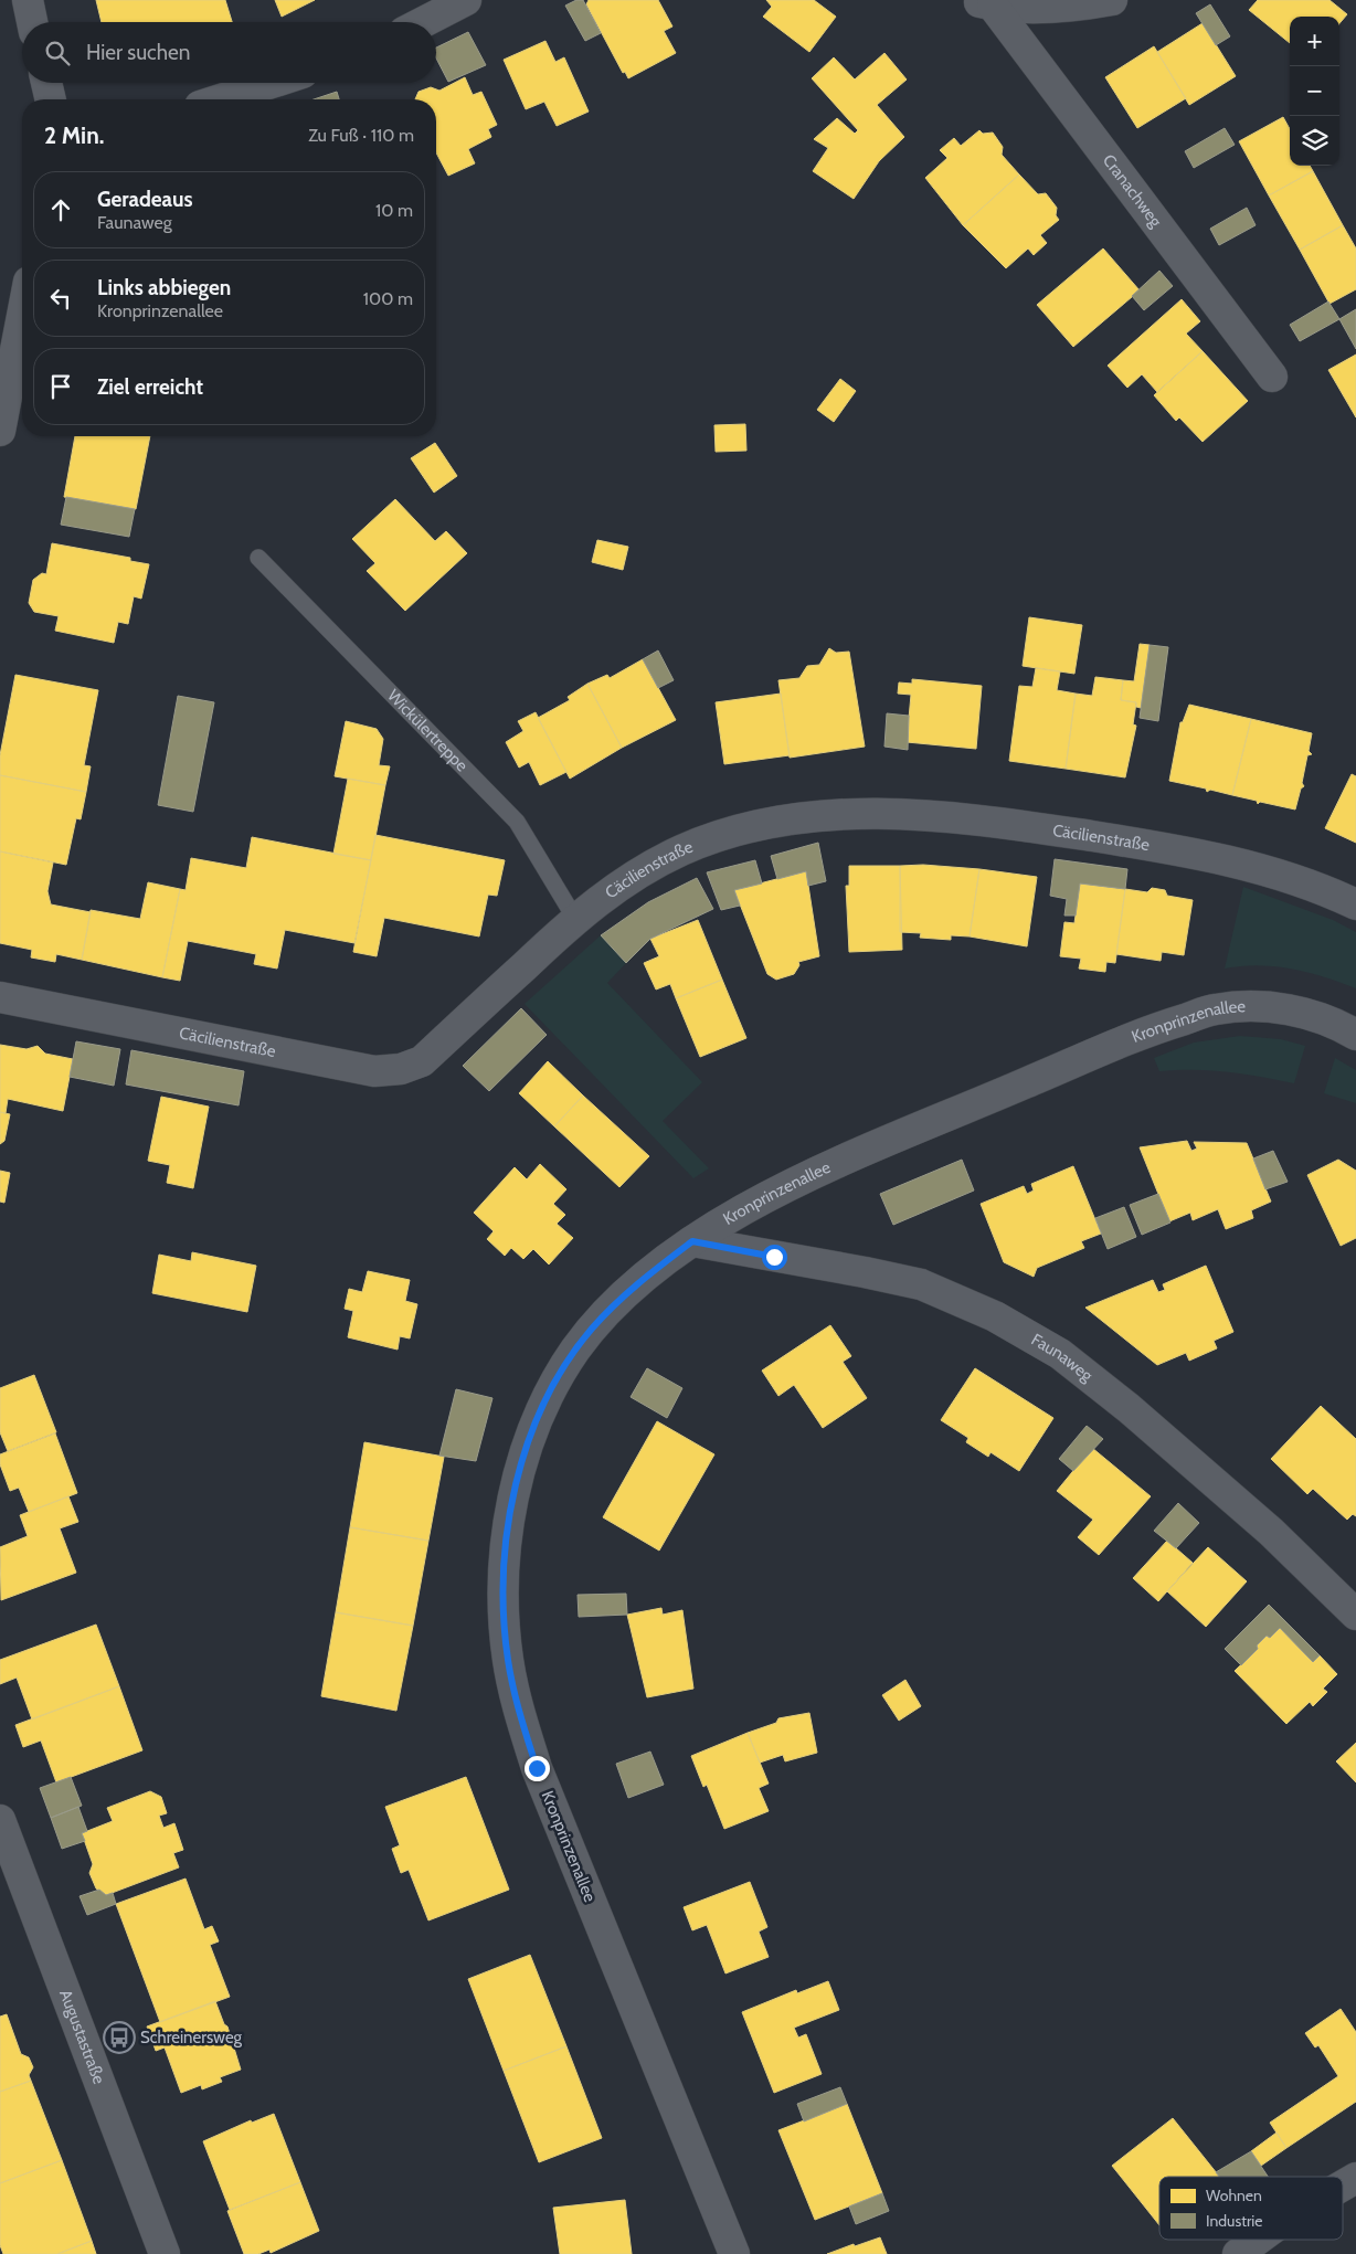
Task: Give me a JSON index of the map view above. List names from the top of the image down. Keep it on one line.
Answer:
{"streets":{"street":["Cranachweg","Cäcilienstraße","Kronprinzenallee","Faunaweg","Augustastraße"],"lane":["Wickülertreppe"]},"crossings":[["Wickülertreppe","Cäcilienstraße"],["Kronprinzenallee","Faunaweg"]],"places":{"bus stop":["Schreinersweg"]},"legend":["Wohnen","Industrie"],"page":{"map_buttons":["+","−"],"search":"Hier suchen","heading":["2 Min.","Zu Fuß · 110 m"],"list":[["Geradeaus","Faunaweg","10 m"],["Links abbiegen","Kronprinzenallee","100 m"],"Ziel erreicht"]}}
